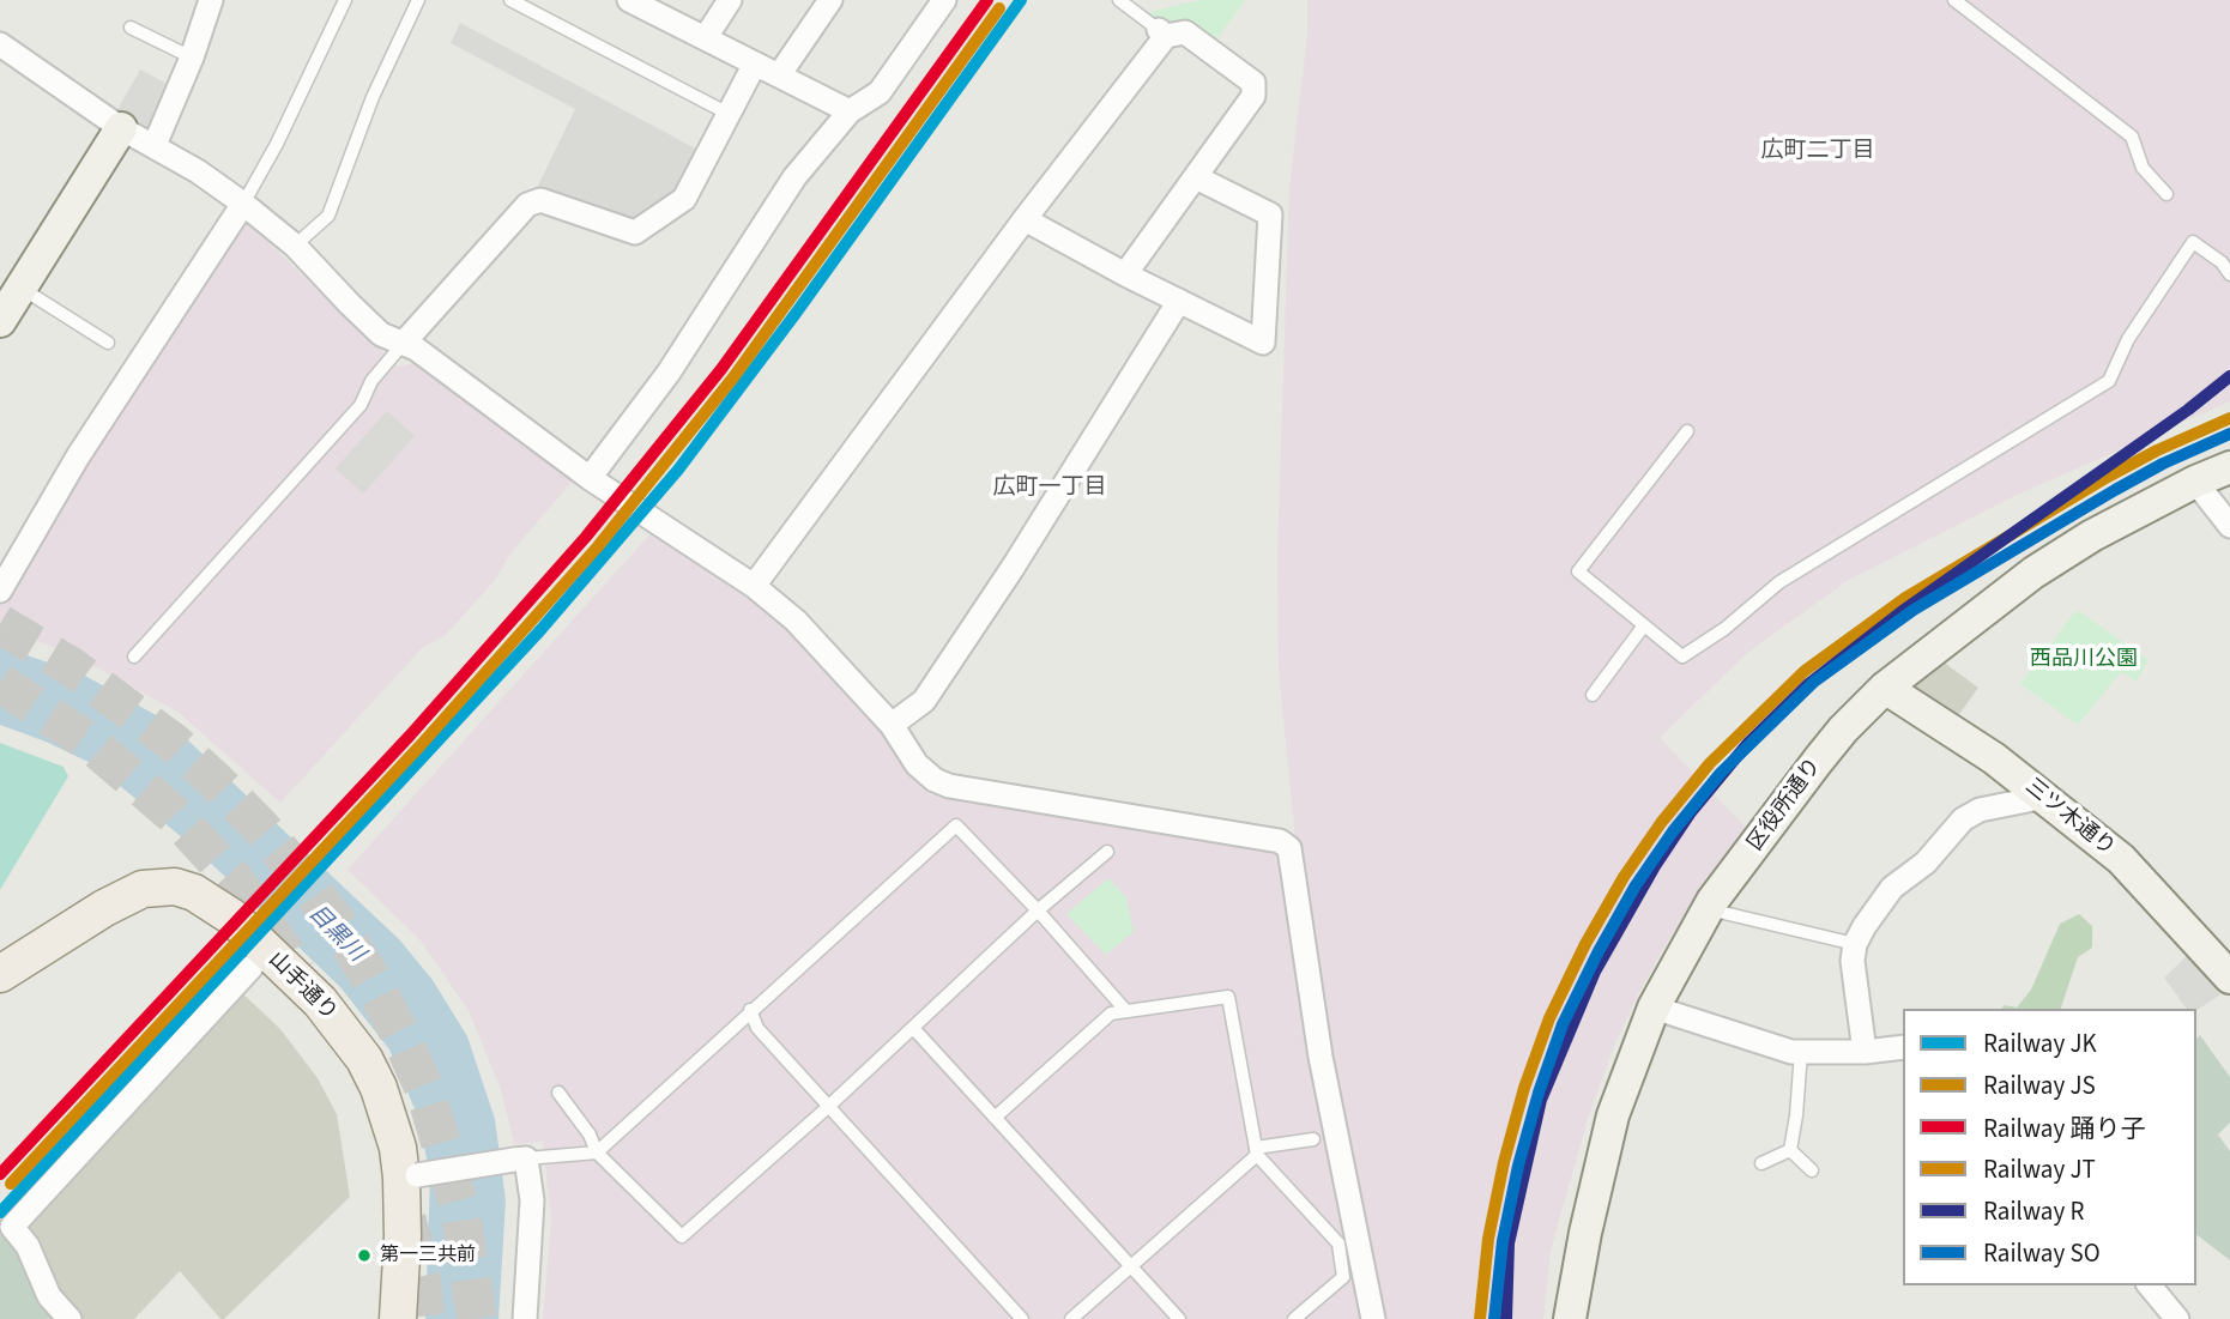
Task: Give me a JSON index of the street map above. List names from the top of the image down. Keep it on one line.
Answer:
{"streets":{"main road":["山手通り"],"street":["区役所通り","三ツ木通り"]},"crossings":[["区役所通り","三ツ木通り"]],"districts":["広町二丁目","広町一丁目"],"water":["目黒川"],"parks":["西品川公園"],"places":["第一三共前"],"lines":["rail line JK","rail line 踊り子","rail line JT","rail line R","rail line JS","rail line SO"],"legend":["Railway JK","Railway JS","Railway 踊り子","Railway JT","Railway R","Railway SO"]}
